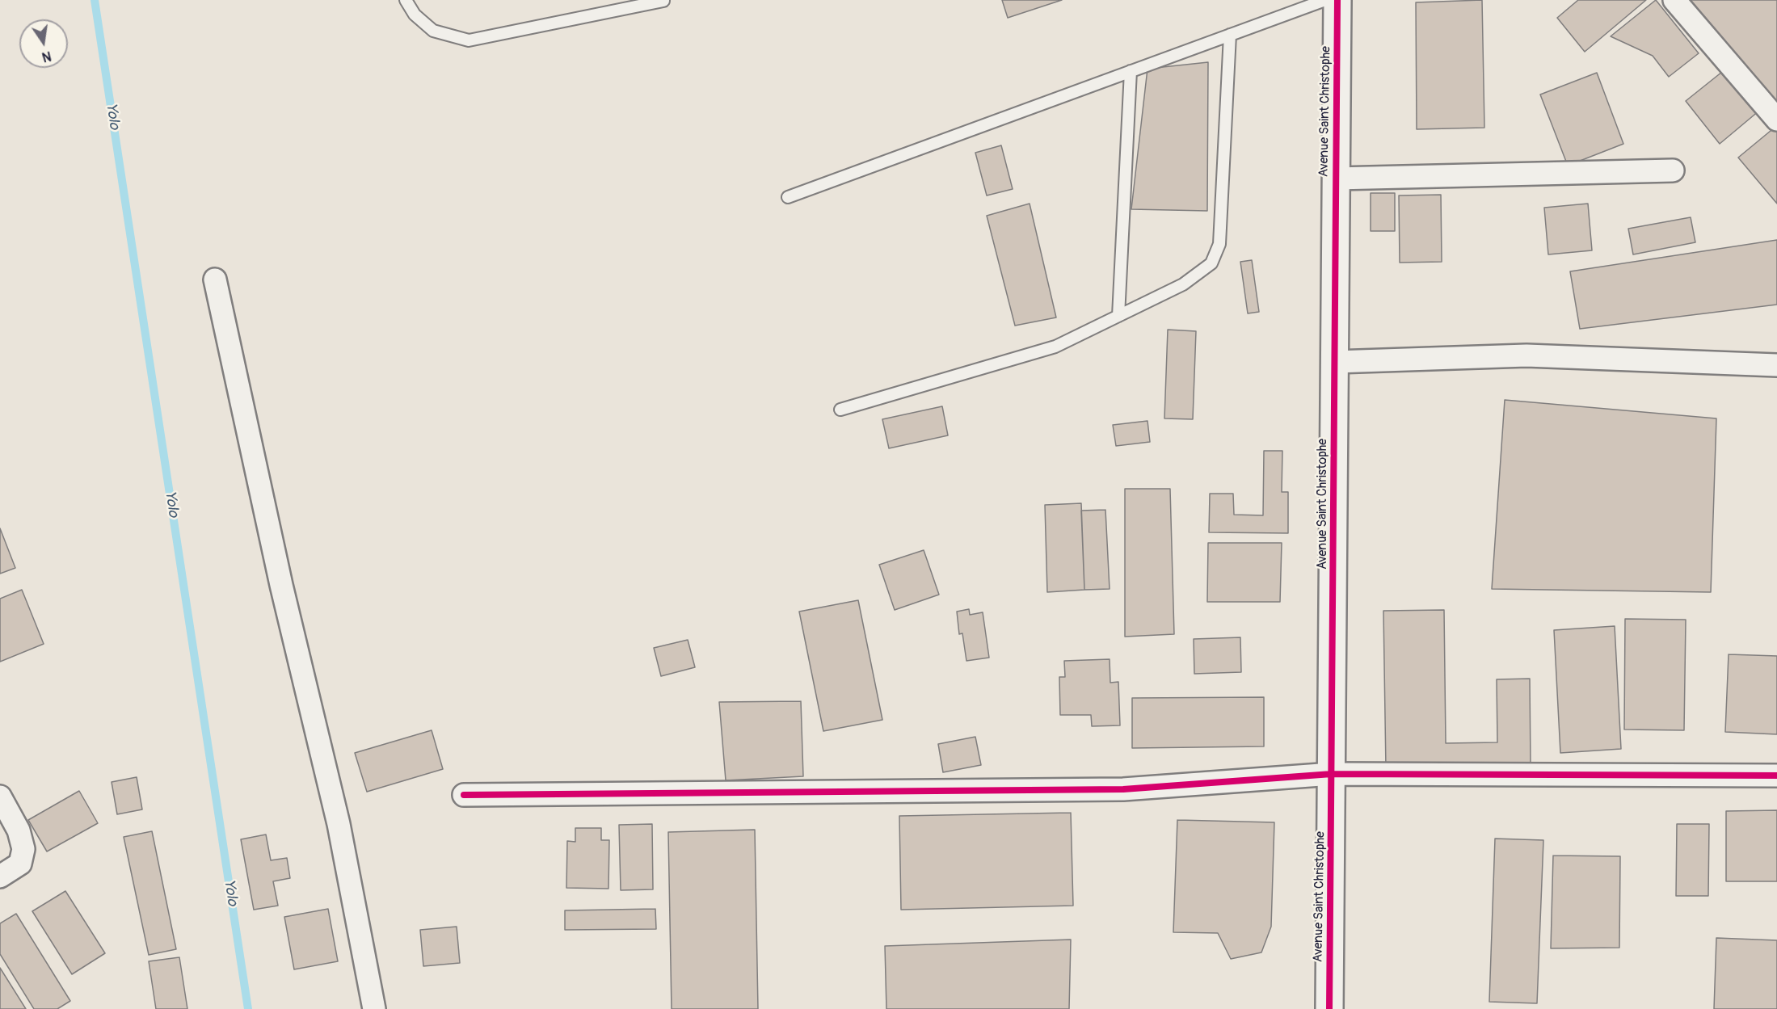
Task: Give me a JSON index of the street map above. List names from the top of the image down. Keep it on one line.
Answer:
{"streets":{"street":["Avenue Saint Christophe"]},"water":["Yolo"],"north":"bottom"}
